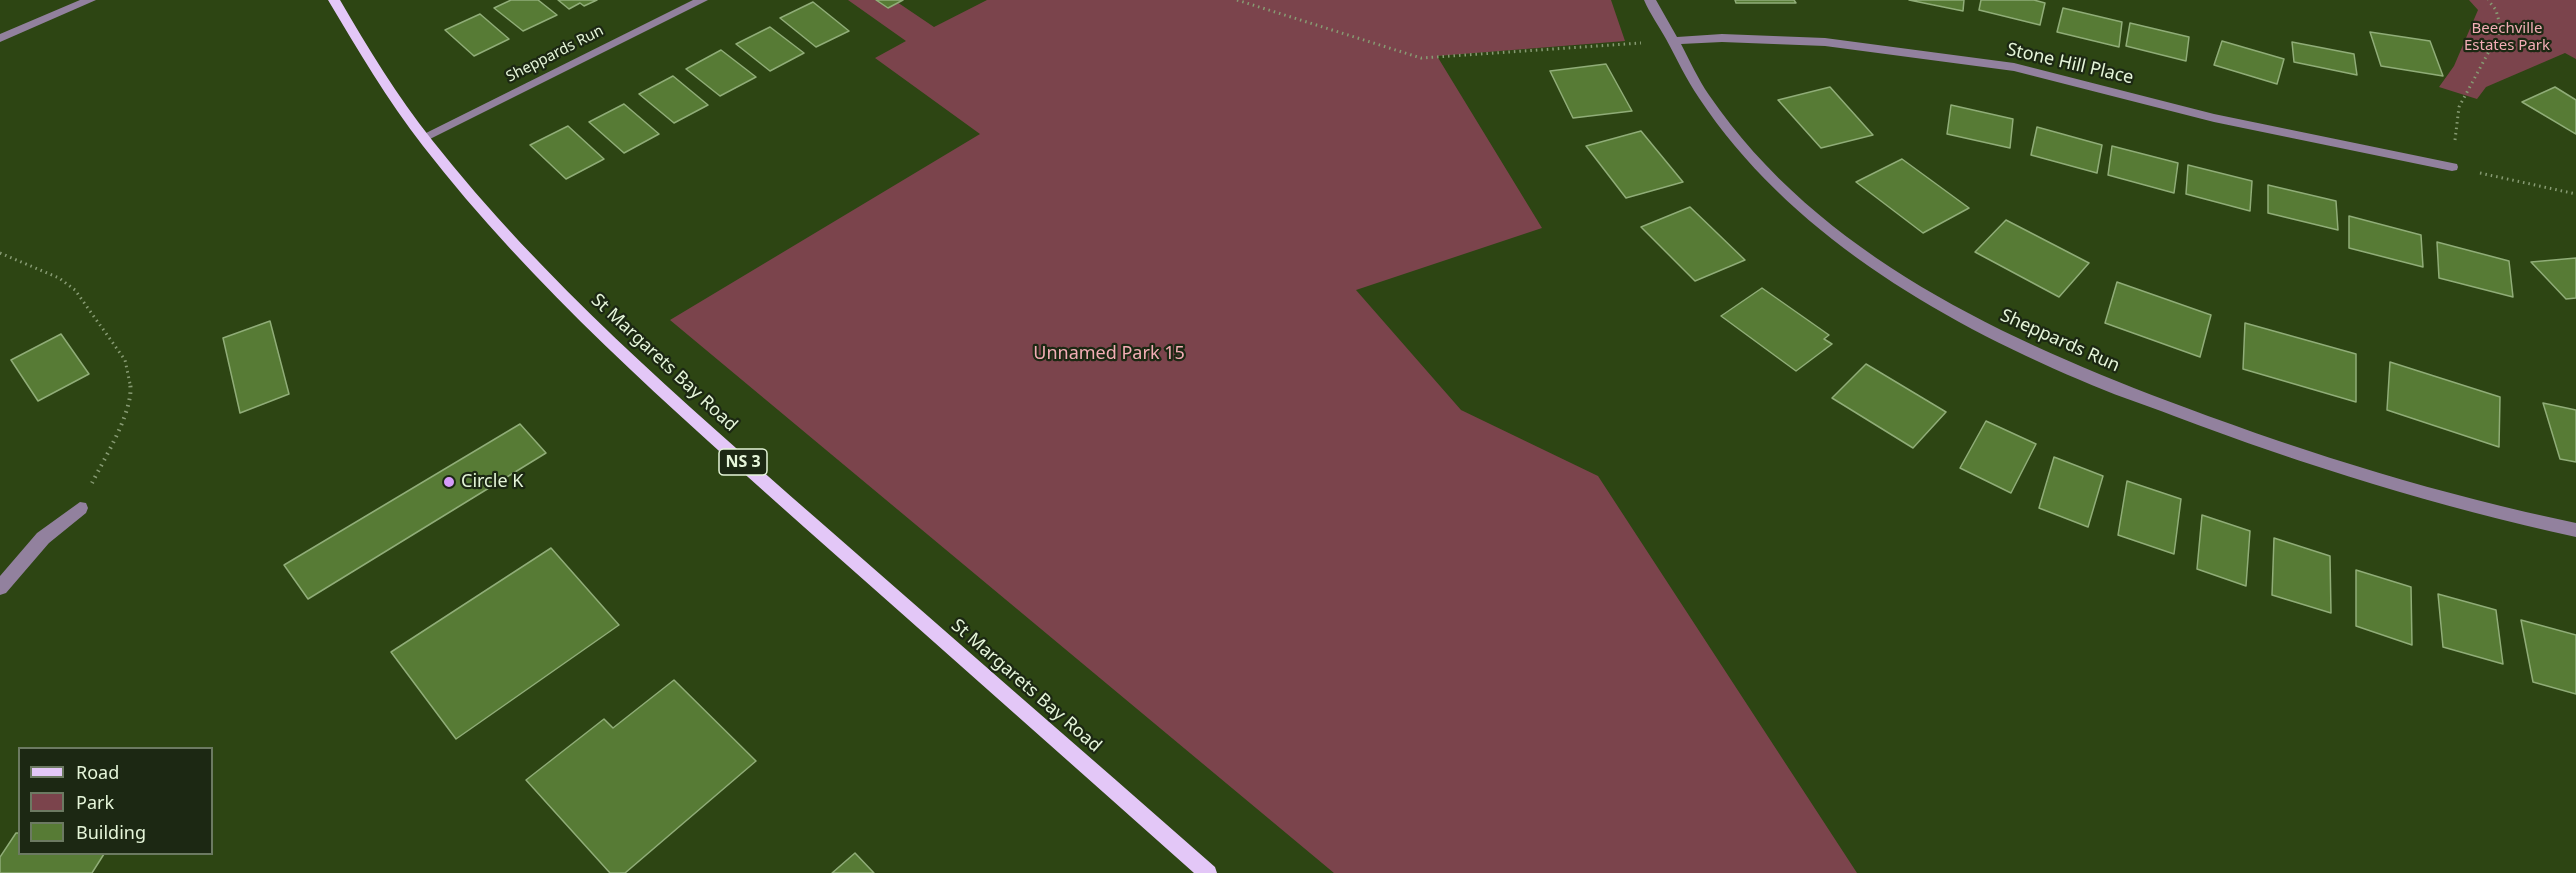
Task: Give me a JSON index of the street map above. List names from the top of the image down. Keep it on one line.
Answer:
{"streets":{"main road":["St Margarets Bay Road","NS 3"],"street":["Sheppards Run","Stone Hill Place"]},"crossings":[["Sheppards Run","Stone Hill Place"],["Sheppards Run","St Margarets Bay Road"]],"parks":["Beechville Estates Park","Unnamed Park 15"],"places":["Circle K"],"legend":["Road","Park","Building"]}
